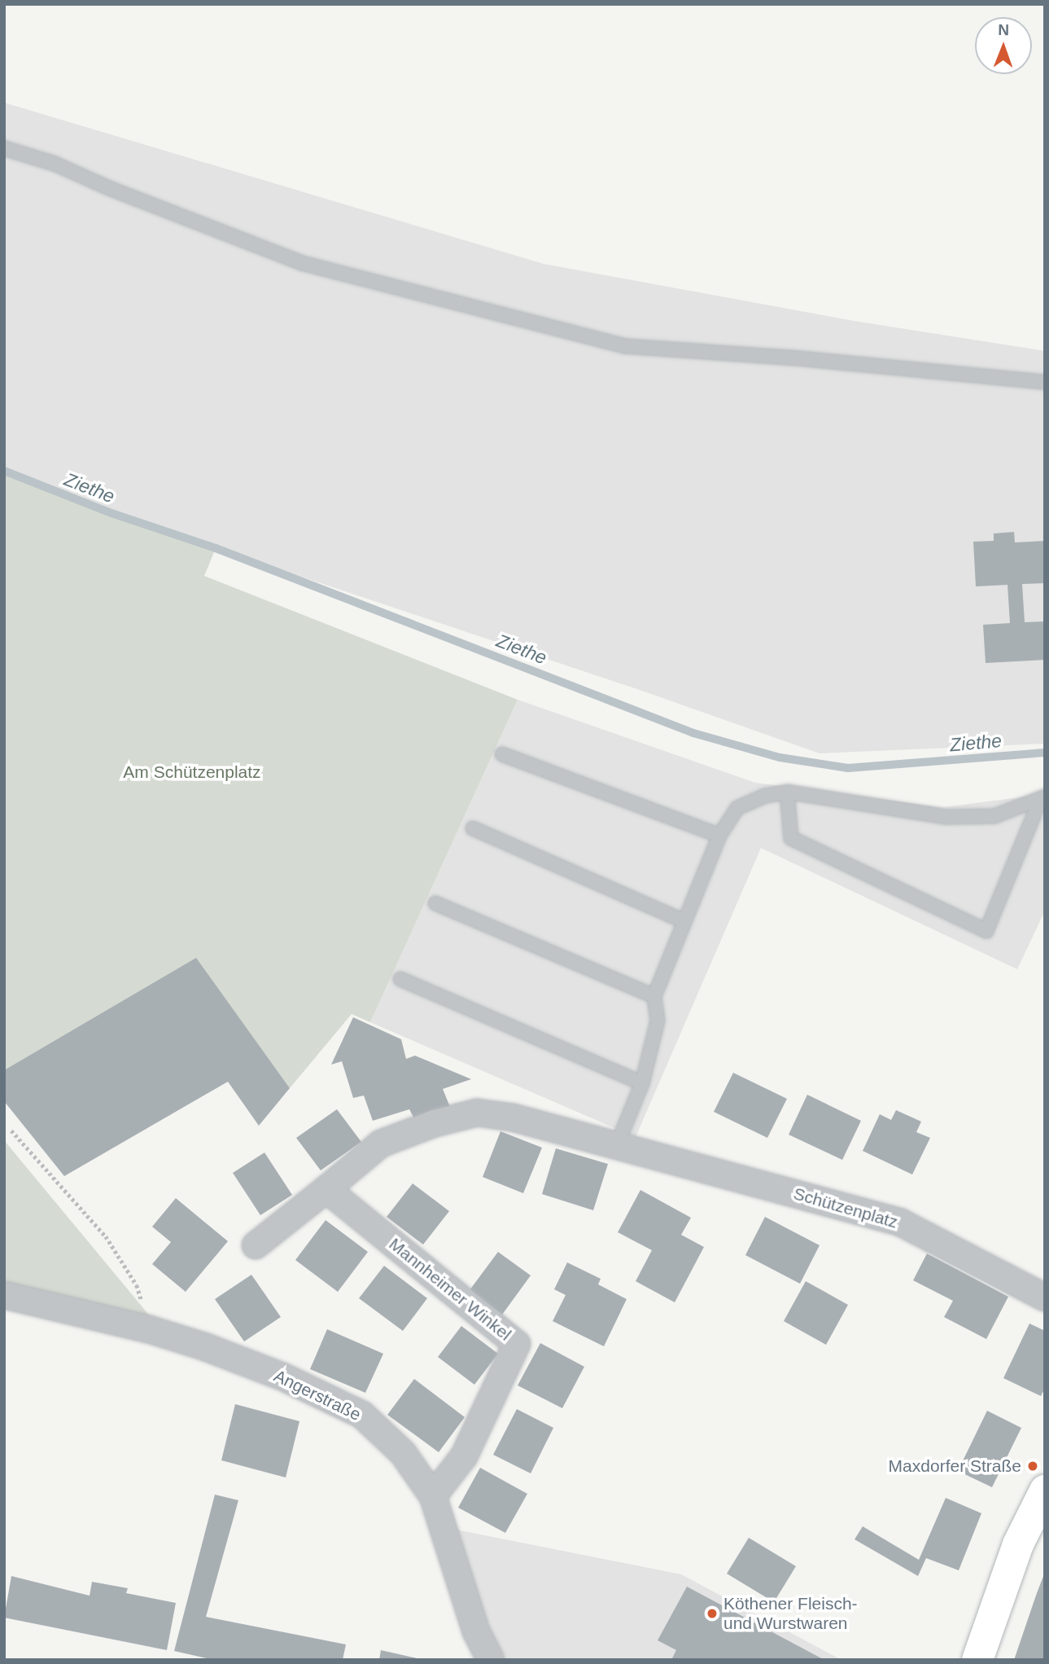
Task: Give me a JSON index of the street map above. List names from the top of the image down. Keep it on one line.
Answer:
{"streets":{"street":["Schützenplatz","Mannheimer Winkel","Angerstraße"]},"crossings":[["Mannheimer Winkel","Angerstraße"]],"water":["Ziethe"],"parks":["Am Schützenplatz"],"places":["Maxdorfer Straße","Köthener Fleisch- und Wurstwaren"],"north":"top"}
